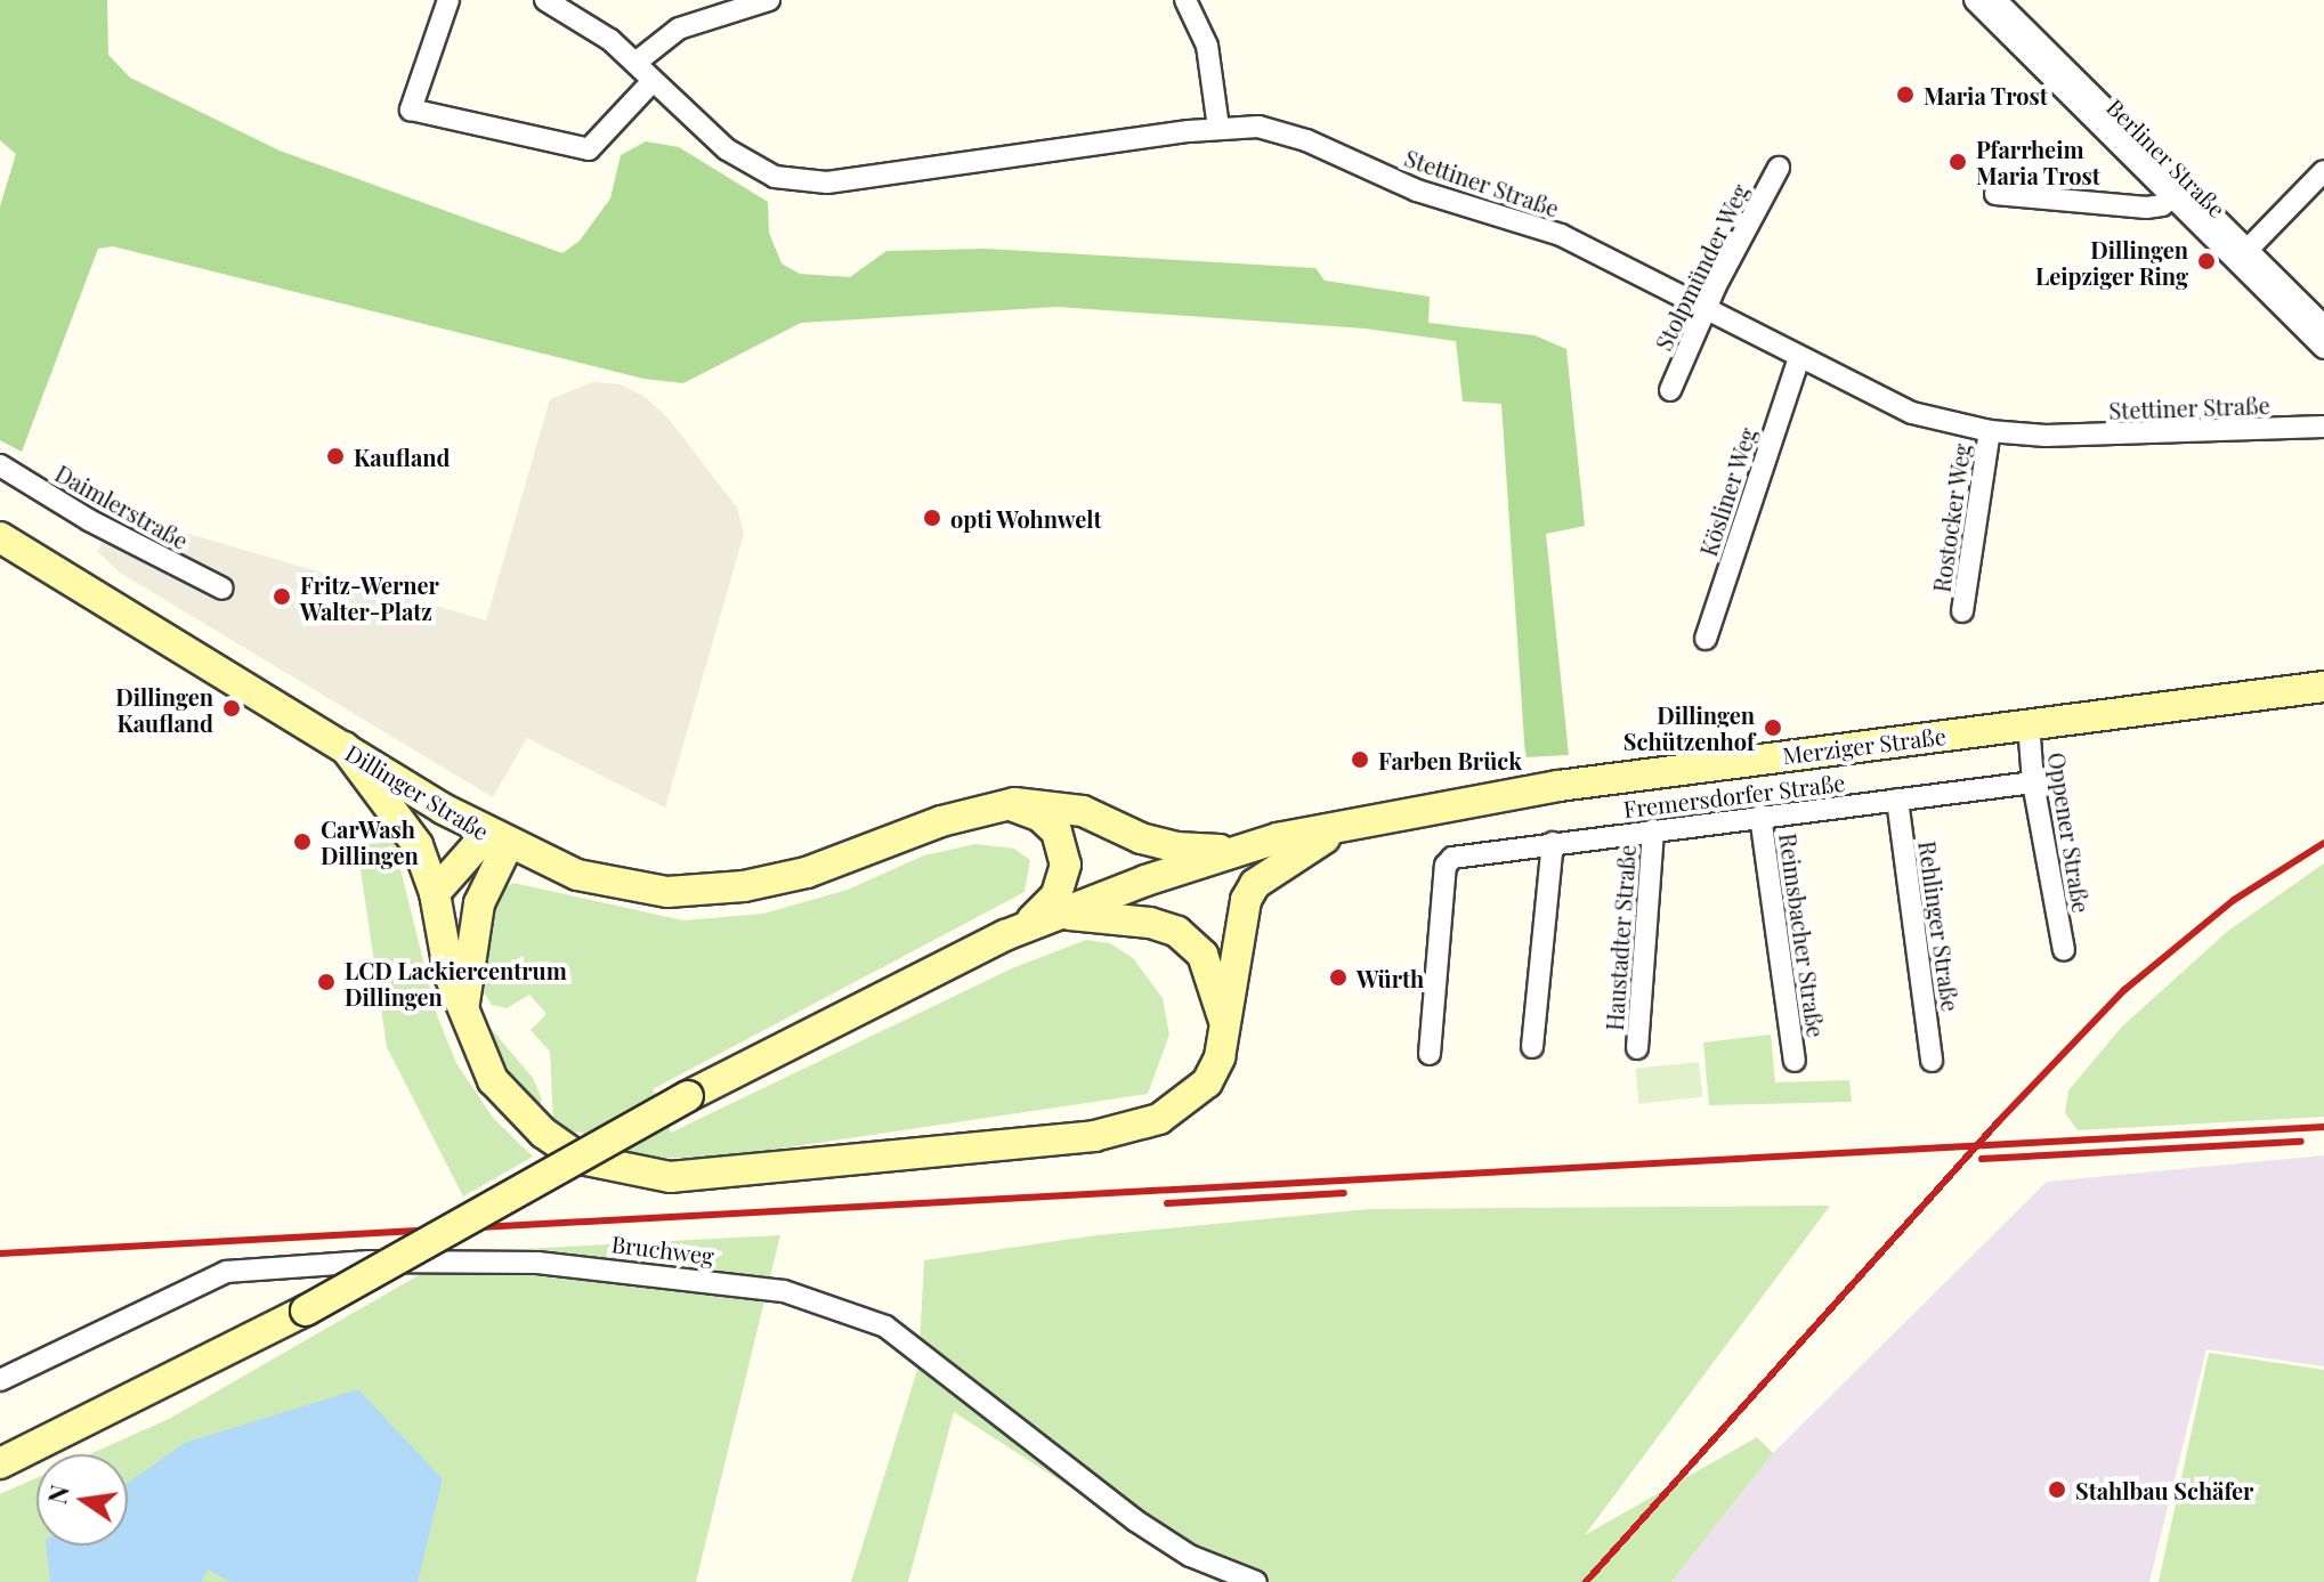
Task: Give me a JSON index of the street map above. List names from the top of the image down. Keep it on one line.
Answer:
{"streets":{"main road":["Merziger Straße","Dillinger Straße"],"street":["Berliner Straße","Stettiner Straße","Stolpmünder Weg","Kösliner Weg","Daimlerstraße","Rostocker Weg","Fremersdorfer Straße","Oppener Straße","Rehlinger Straße","Reimsbacher Straße","Haustadter Straße","Bruchweg"]},"crossings":[["Stettiner Straße","Stolpmünder Weg"],["Stettiner Straße","Kösliner Weg"],["Stettiner Straße","Rostocker Weg"],["Merziger Straße","Oppener Straße"],["Fremersdorfer Straße","Oppener Straße"],["Fremersdorfer Straße","Rehlinger Straße"],["Fremersdorfer Straße","Reimsbacher Straße"],["Fremersdorfer Straße","Haustadter Straße"]],"places":["Maria Trost","Pfarrheim Maria Trost","Dillingen Leipziger Ring","Kaufland","opti Wohnwelt","Fritz-Werner Walter-Platz","Dillingen Kaufland","Dillingen Schützenhof","Farben Brück","CarWash Dillingen","Würth","LCD Lackiercentrum Dillingen","Stahlbau Schäfer"],"north":"left"}
